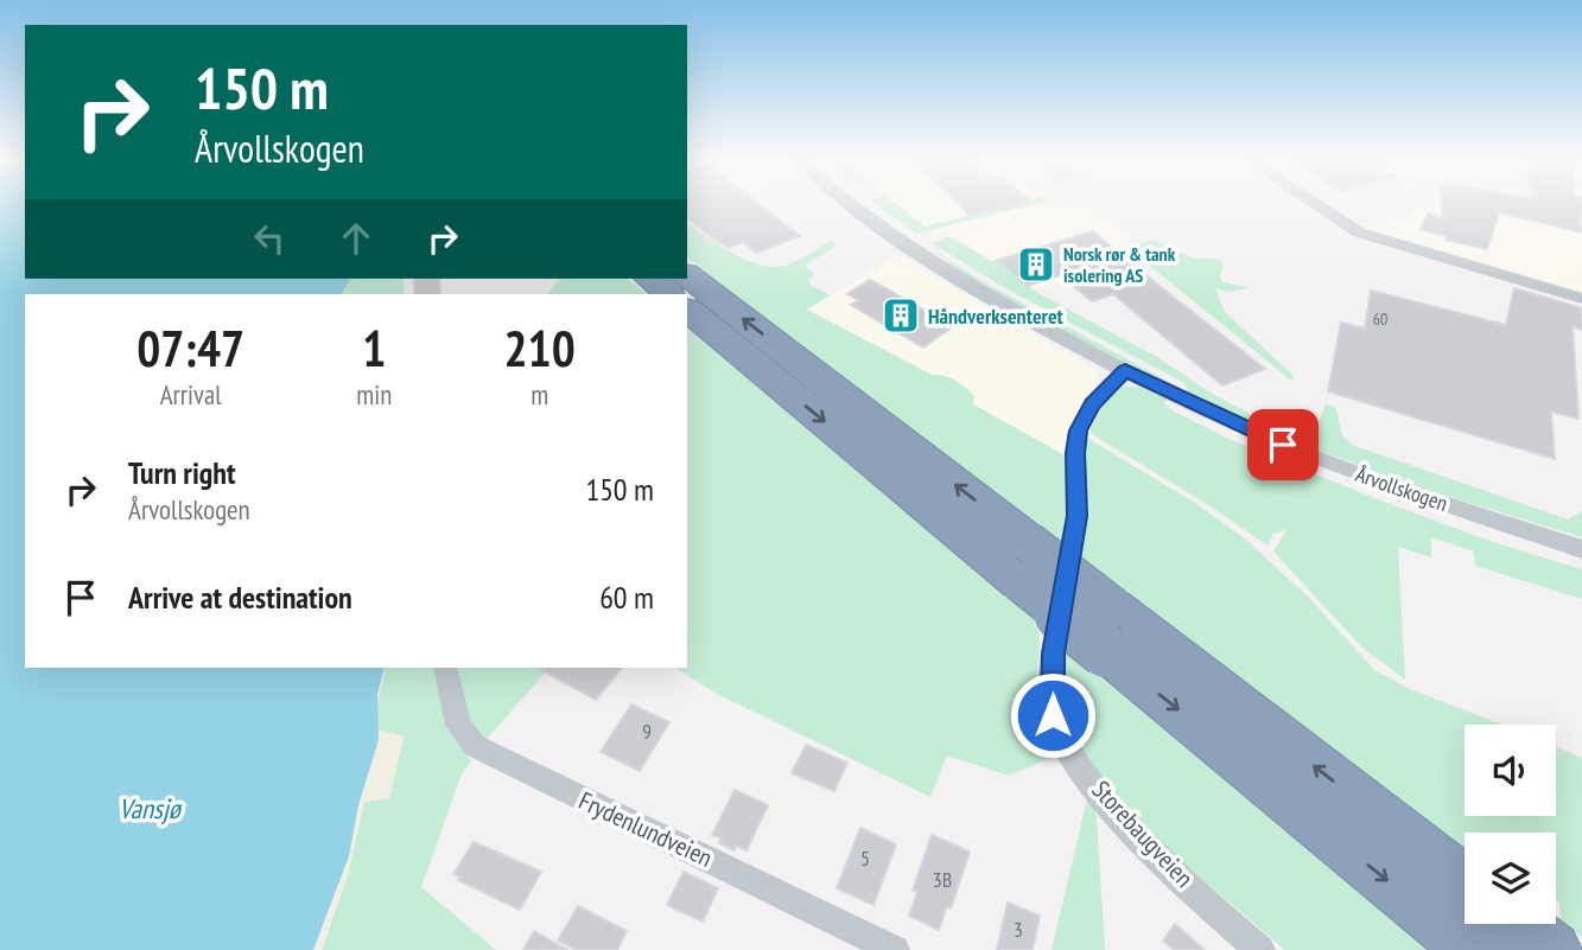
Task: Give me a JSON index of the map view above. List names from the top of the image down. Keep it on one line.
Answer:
{"streets":{"street":["Årvollskogen","Frydenlundveien","Storebaugveien"]},"crossings":[["Årvollskogen","Storebaugveien"]],"water":["Vansjø"],"places":{"building":["Norsk rør & tank isolering AS","Håndverksenteret"]},"house_numbers":["60","9","5","3B","3"],"page":{"turn":["150 m","Årvollskogen"],"eta":["07:47","Arrival","1","min","210","m"],"list":[{"name":"Turn right","note":"Årvollskogen","value":"150 m"},{"name":"Arrive at destination","value":"60 m"}]}}
